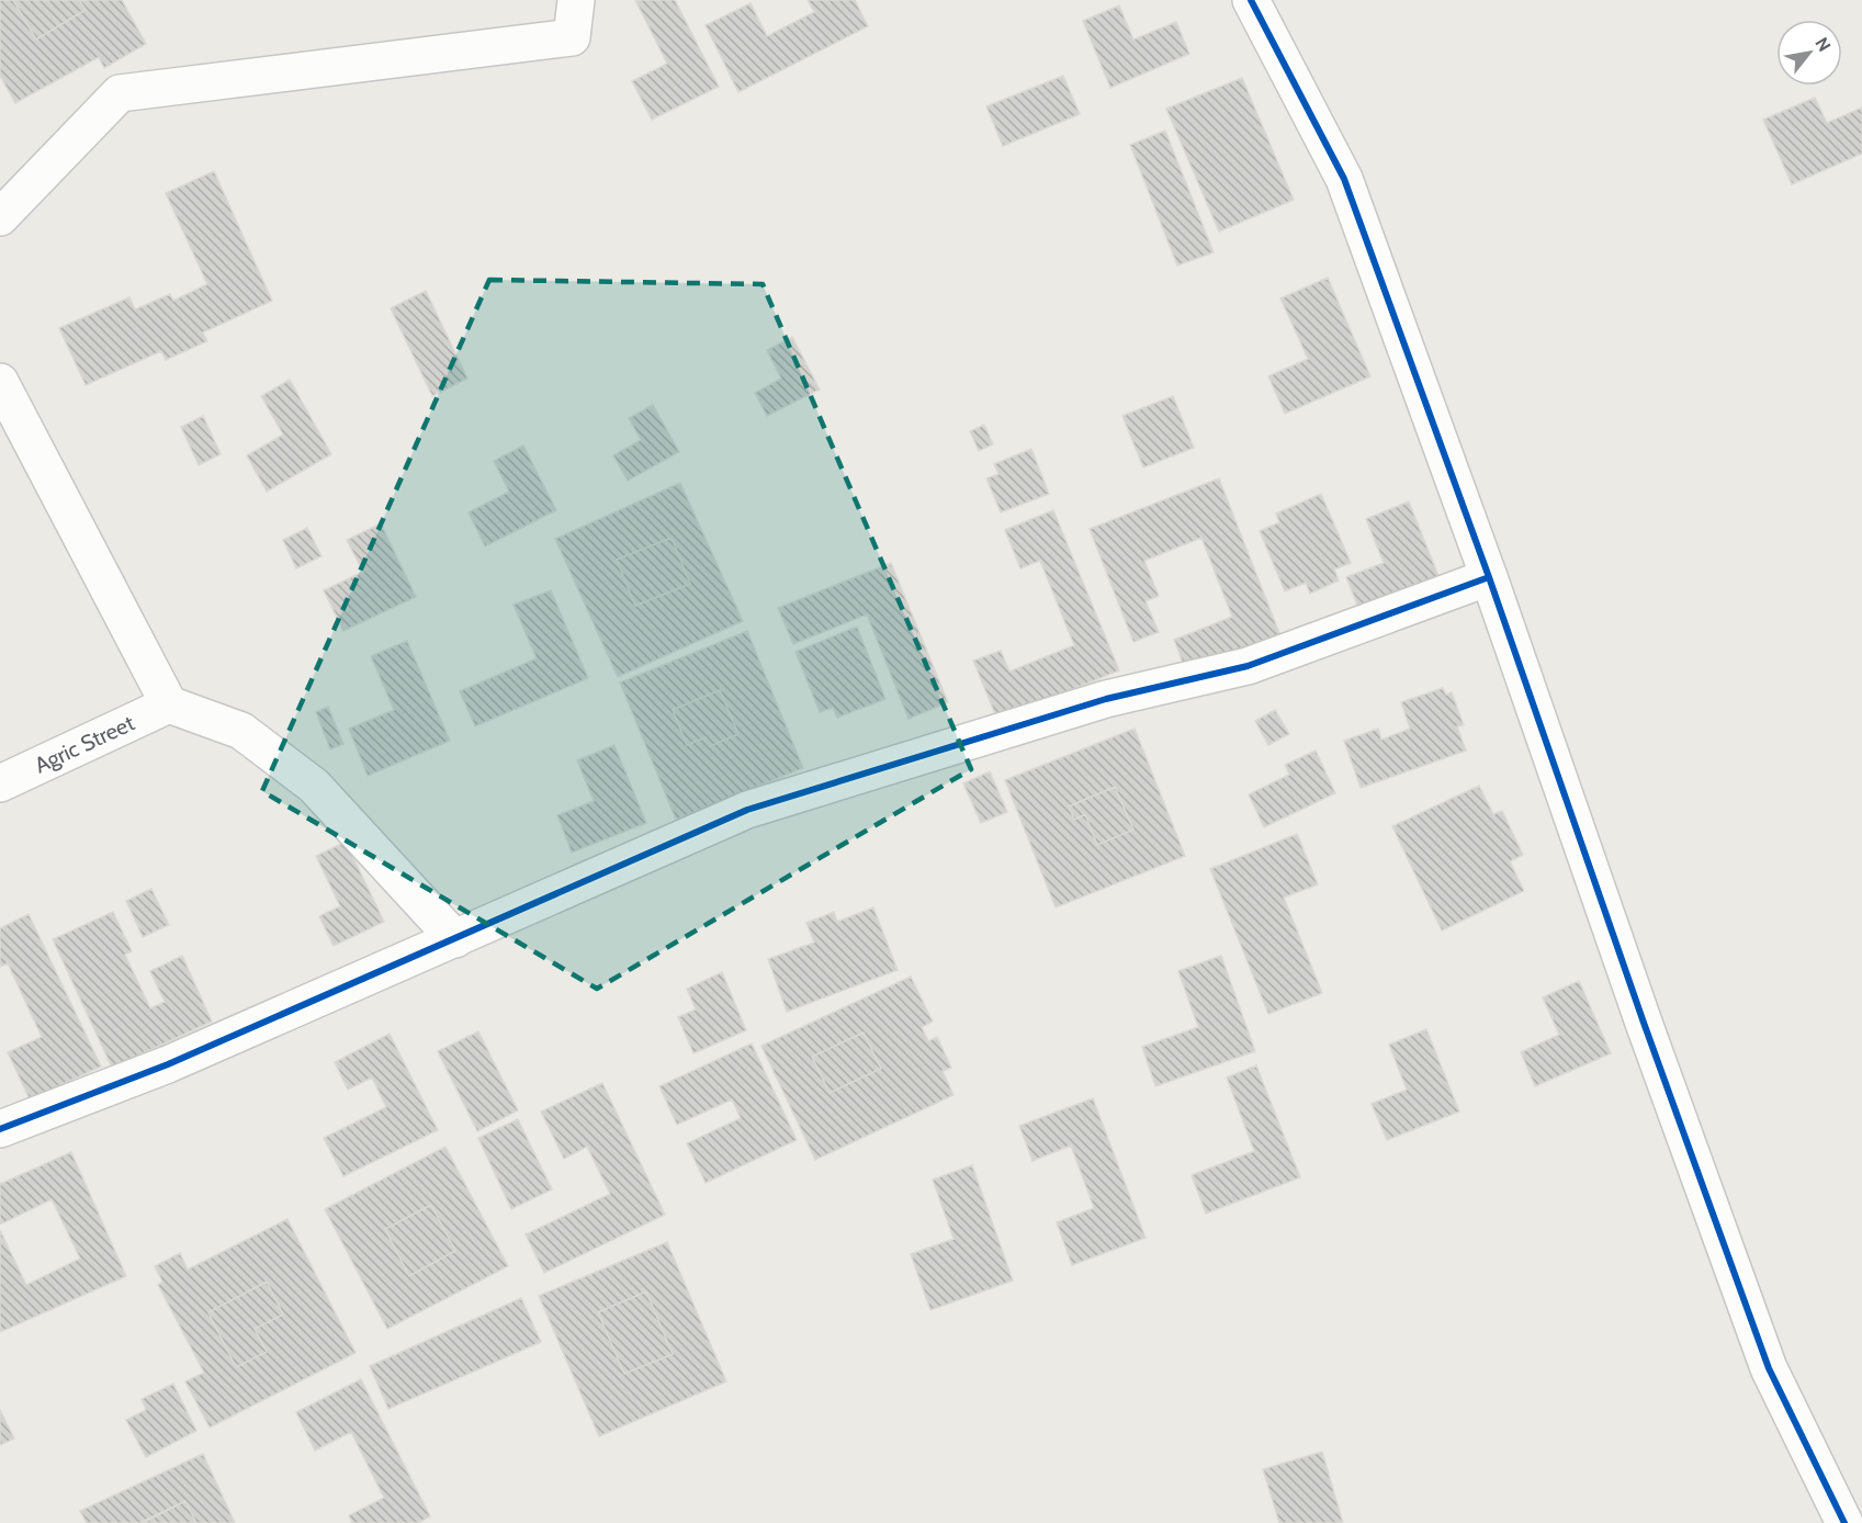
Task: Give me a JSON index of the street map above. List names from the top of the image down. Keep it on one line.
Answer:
{"streets":{"street":["Agric Street"]},"north":"top right"}
